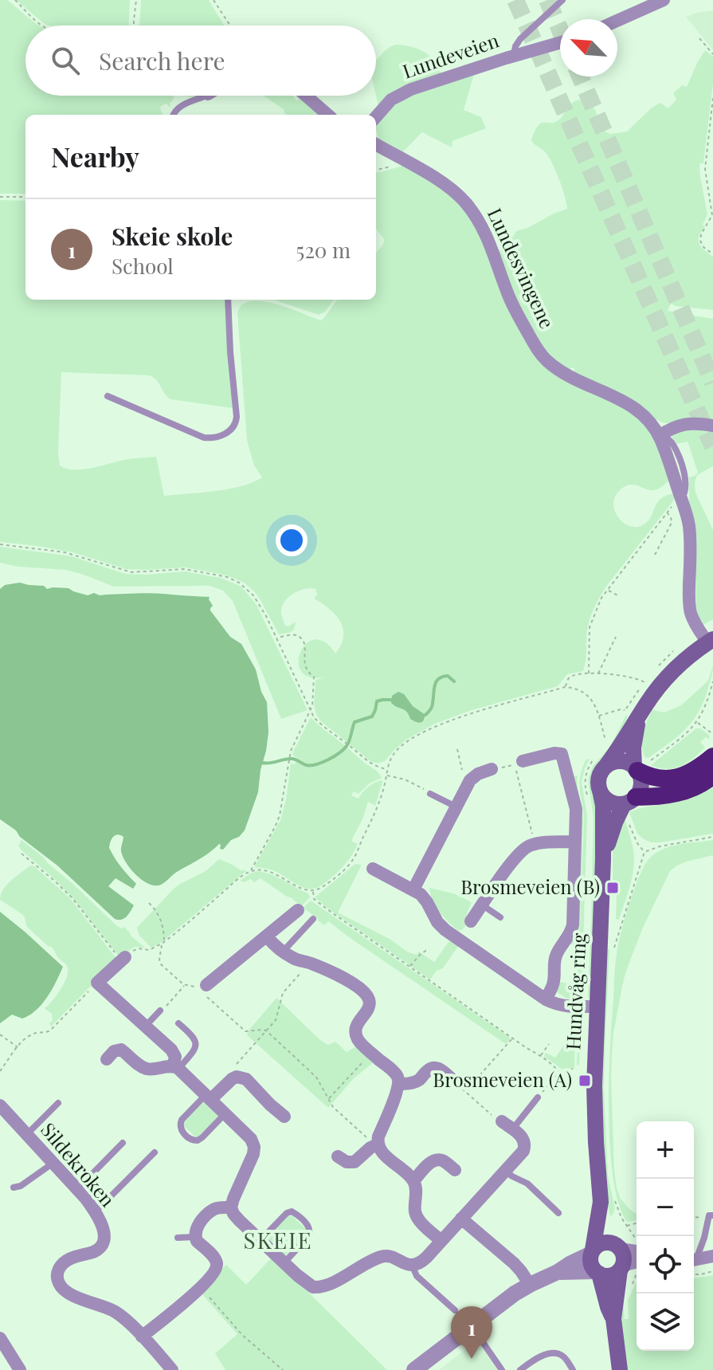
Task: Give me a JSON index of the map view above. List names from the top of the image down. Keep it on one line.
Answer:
{"streets":{"main road":["Hundvåg ring"],"street":["Lundeveien","Lundesvingene","Sildekroken"]},"districts":["SKEIE"],"places":{"transit":["Brosmeveien (B)","Brosmeveien (A)"]},"north":"top left","page":{"search":"Search here","heading":"Nearby","list":[{"mark":"1","name":"Skeie skole","note":"School","value":"520 m"}],"map_buttons":["+","−"],"pins":"1"}}
